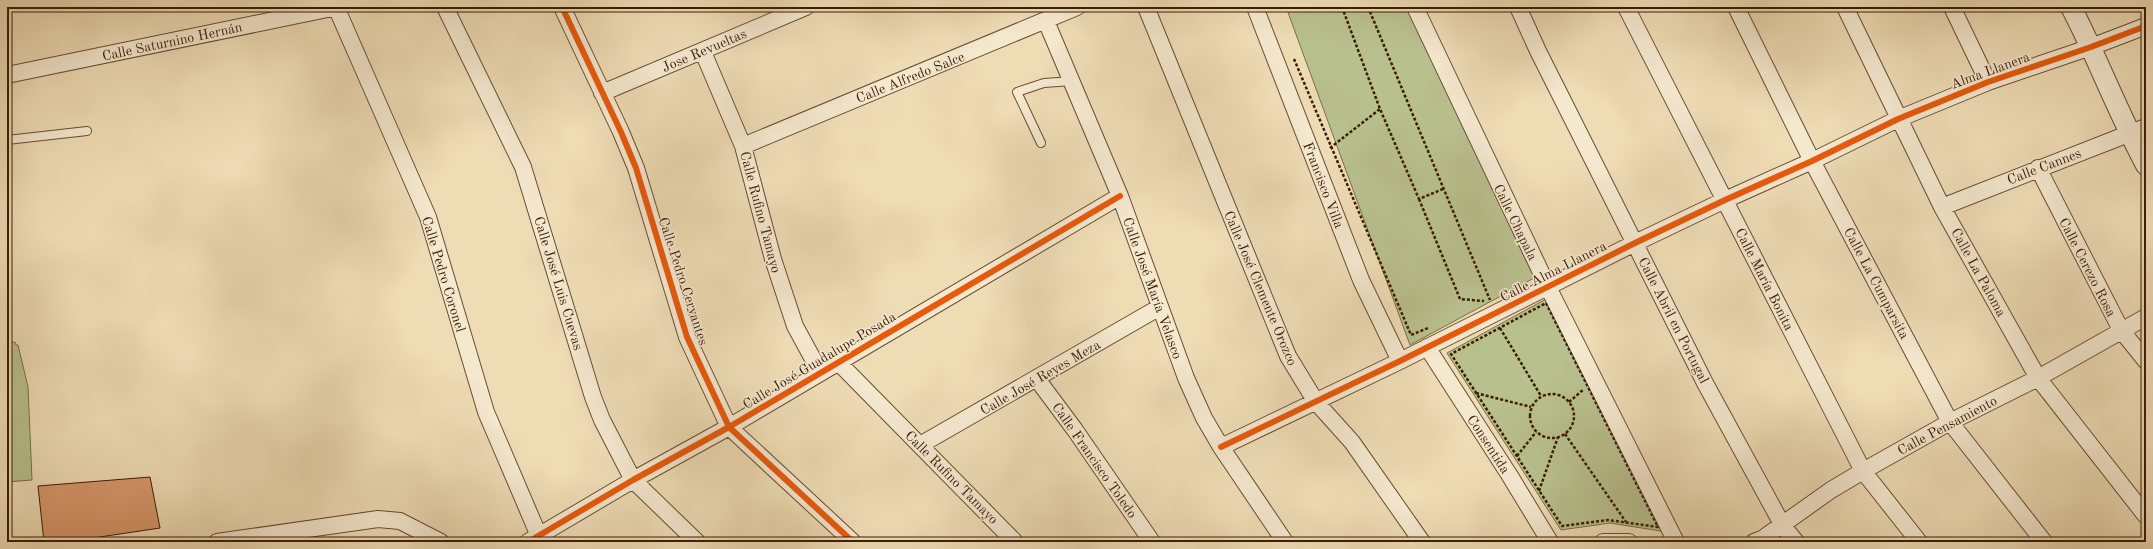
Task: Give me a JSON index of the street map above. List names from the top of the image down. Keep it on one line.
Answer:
{"streets":{"street":["Calle Saturnino Hernán","Jose Revueltas","Alma Llanera","Calle Alfredo Salce","Calle Cannes","Francisco Villa","Calle Rufino Tamayo","Calle Chapala","Calle Cerezo Rosa","Calle Alma Llanera","Calle La Paloma","Calle Pedro Coronel","Calle María Bonita","Calle Pedro Cervantes","Calle José Luis Cuevas","Calle La Cumparsita","Calle José María Velasco","Calle José Clemente Orozco","Calle Abril en Portugal","Calle José Guadalupe Posada","Calle José Reyes Meza","Calle Pensamiento","Consentida","Calle Francisco Toledo"]},"crossings":[["Calle Saturnino Hernán","Calle Pedro Coronel"],["Jose Revueltas","Calle Rufino Tamayo"],["Jose Revueltas","Calle Pedro Cervantes"],["Alma Llanera","Calle Alma Llanera"],["Alma Llanera","Calle La Paloma"],["Calle Alfredo Salce","Calle Rufino Tamayo"],["Calle Alfredo Salce","Calle José María Velasco"],["Calle Cannes","Calle Cerezo Rosa"],["Calle Cannes","Calle La Paloma"],["Francisco Villa","Calle Alma Llanera"],["Calle Rufino Tamayo","Calle José Guadalupe Posada"],["Calle Rufino Tamayo","Calle José Reyes Meza"],["Calle Chapala","Calle Alma Llanera"],["Calle Cerezo Rosa","Calle Pensamiento"],["Calle Alma Llanera","Calle La Paloma"],["Calle Alma Llanera","Calle María Bonita"],["Calle Alma Llanera","Calle La Cumparsita"],["Calle Alma Llanera","Calle José María Velasco"],["Calle Alma Llanera","Calle José Clemente Orozco"],["Calle Alma Llanera","Calle Abril en Portugal"],["Calle Alma Llanera","Consentida"],["Calle La Paloma","Calle Pensamiento"],["Calle Pedro Coronel","Calle José Guadalupe Posada"],["Calle María Bonita","Calle Pensamiento"],["Calle Pedro Cervantes","Calle José Guadalupe Posada"],["Calle José Luis Cuevas","Calle José Guadalupe Posada"],["Calle La Cumparsita","Calle Pensamiento"],["Calle José María Velasco","Calle José Guadalupe Posada"],["Calle José María Velasco","Calle José Reyes Meza"],["Calle Abril en Portugal","Calle Pensamiento"],["Calle José Reyes Meza","Calle Francisco Toledo"]]}
